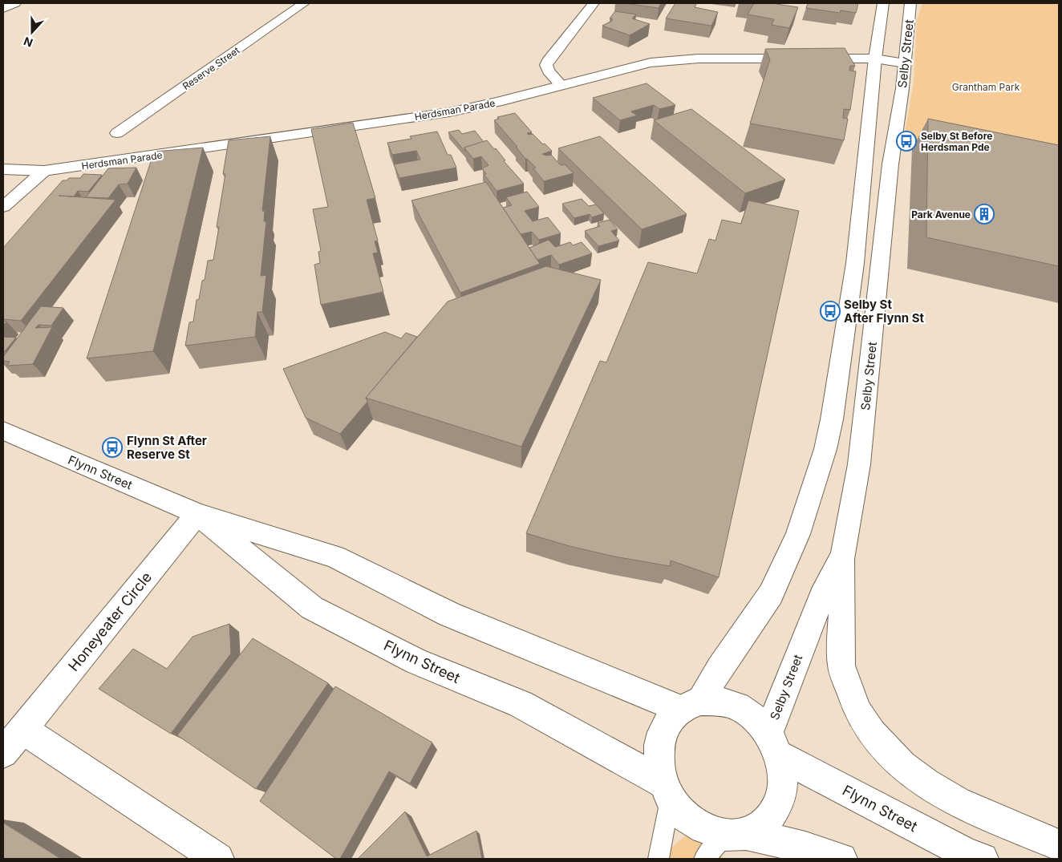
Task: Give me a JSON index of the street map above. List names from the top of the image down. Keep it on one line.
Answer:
{"streets":{"main road":["Selby Street","Reserve Street","Herdsman Parade","Flynn Street","Honeyeater Circle"]},"crossings":[["Selby Street","Herdsman Parade"],["Selby Street","Flynn Street"],["Flynn Street","Honeyeater Circle"]],"parks":["Grantham Park"],"places":{"bus stop":["Selby St Before Herdsman Pde","Selby St After Flynn St","Flynn St After Reserve St"],"building":["Park Avenue"]},"north":"bottom"}
